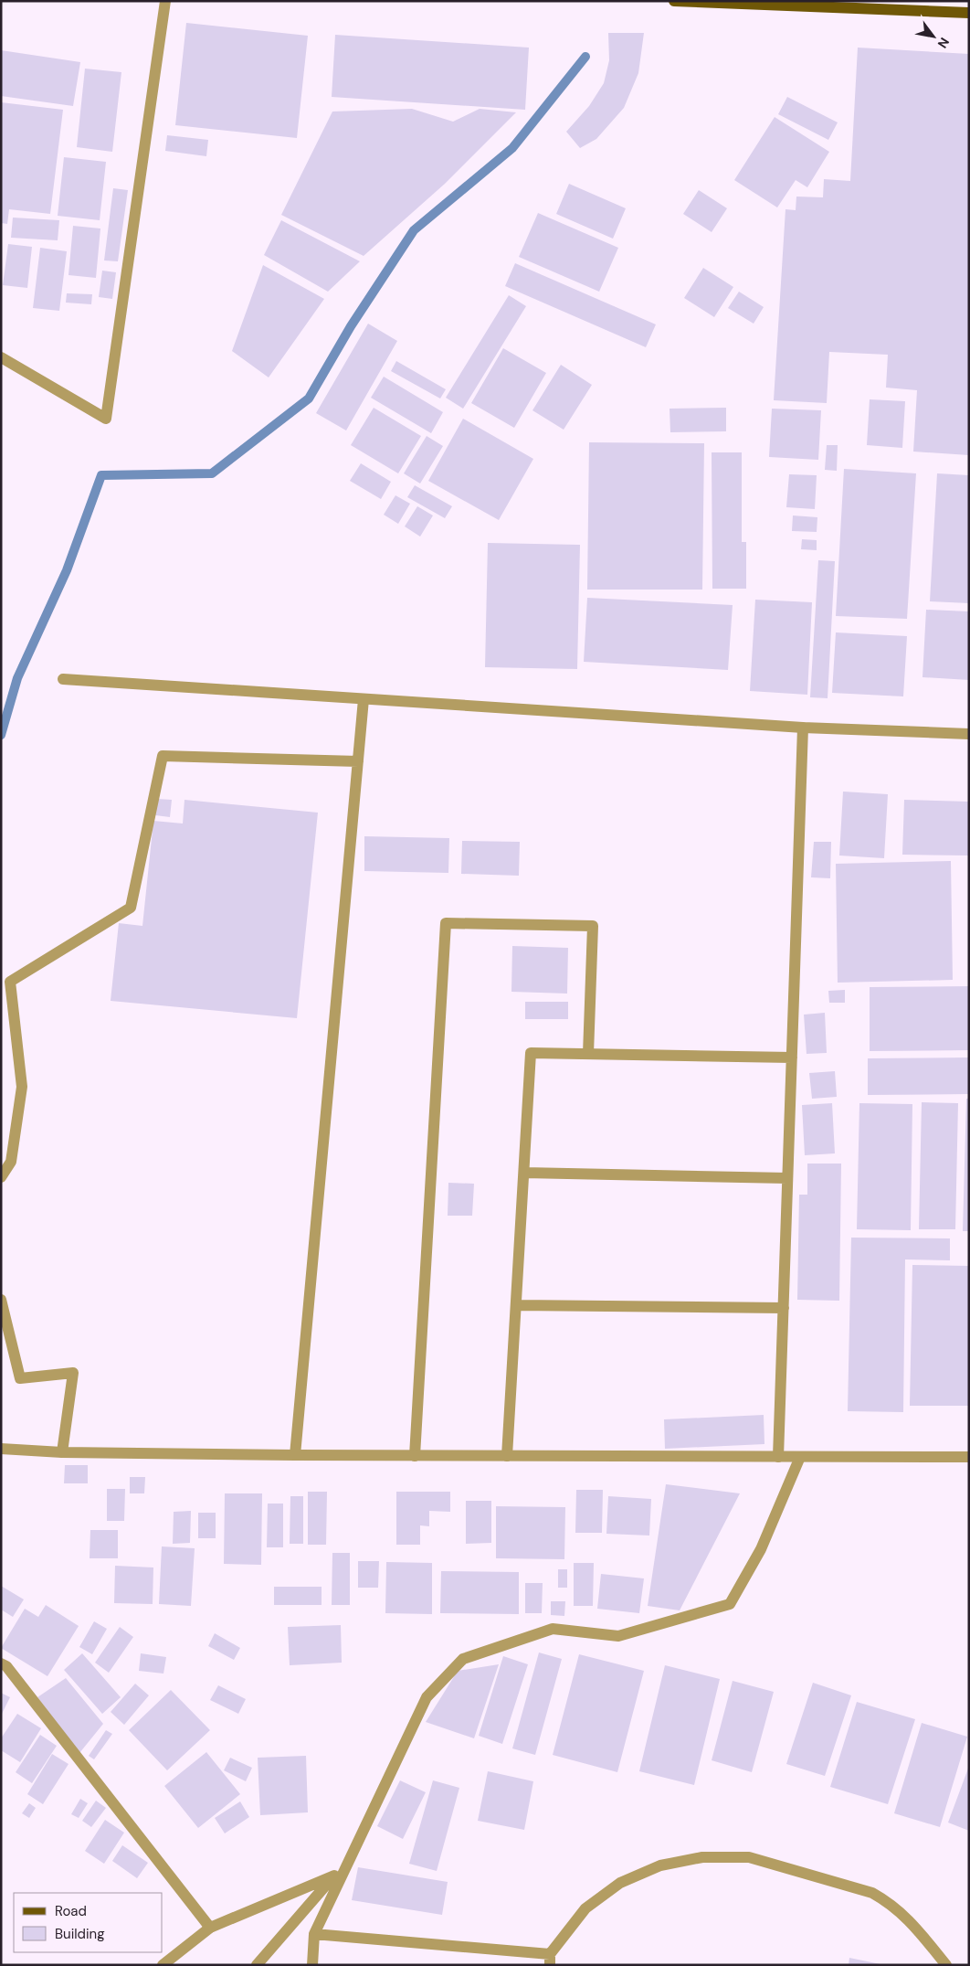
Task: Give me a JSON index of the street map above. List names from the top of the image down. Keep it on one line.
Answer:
{"legend":["Road","Building"],"north":"bottom right"}
